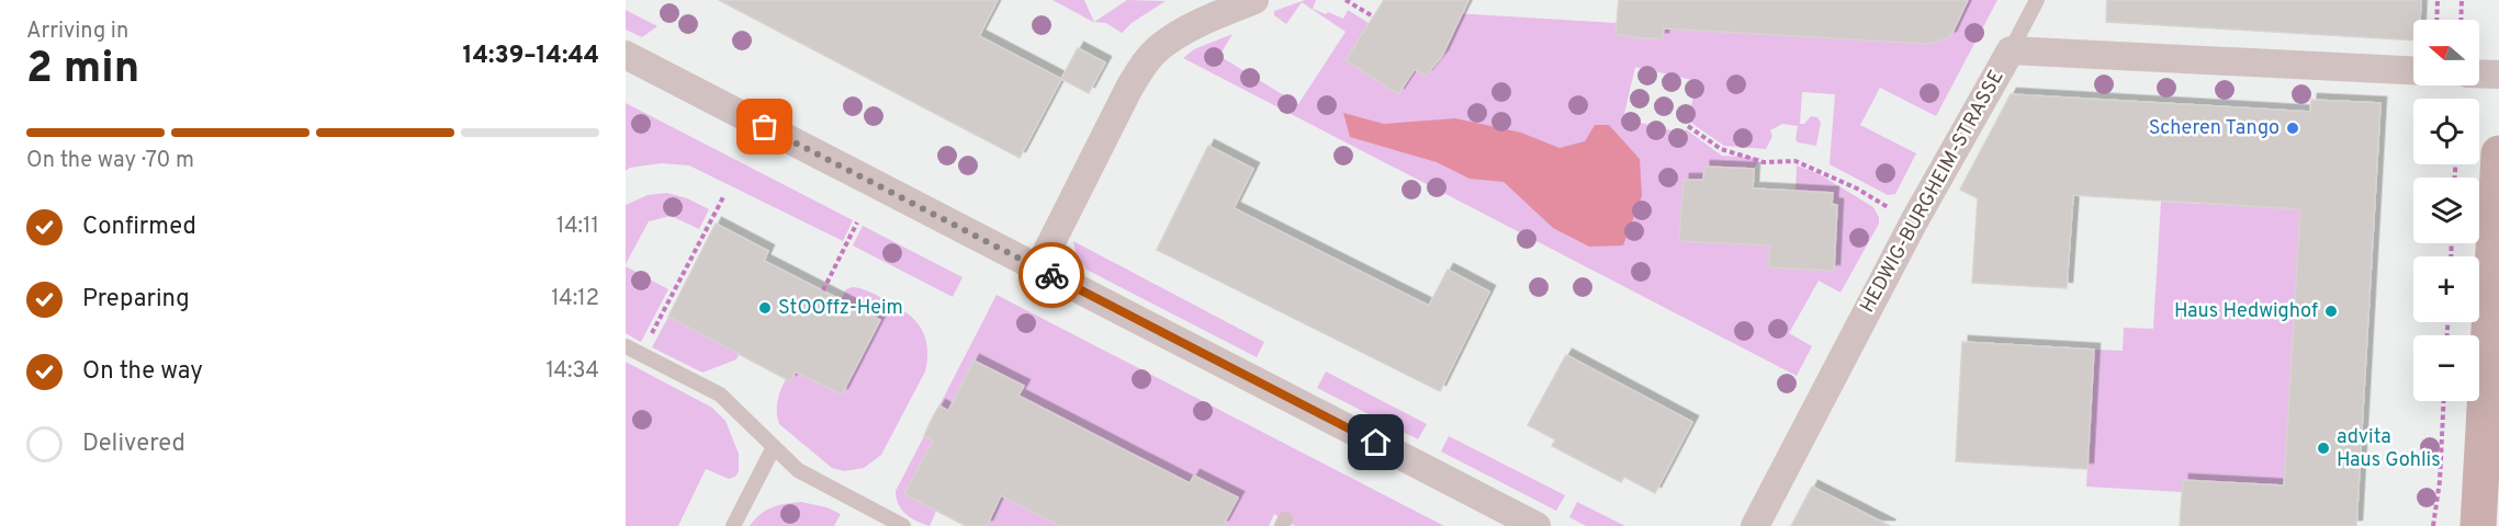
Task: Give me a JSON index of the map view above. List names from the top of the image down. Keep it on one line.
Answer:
{"streets":{"street":["HEDWIG-BURGHEIM-STRASSE"]},"places":["Scheren Tango","StOOffz-Heim","Haus Hedwighof","advita Haus Gohlis"],"north":"left","page":{"heading":["2 min","Arriving in","14:39–14:44"],"map_buttons":["+","−"],"bar":"On the way · 70 m","list":[["Confirmed","14:11"],["Preparing","14:12"],["On the way","14:34"],"Delivered"]}}
